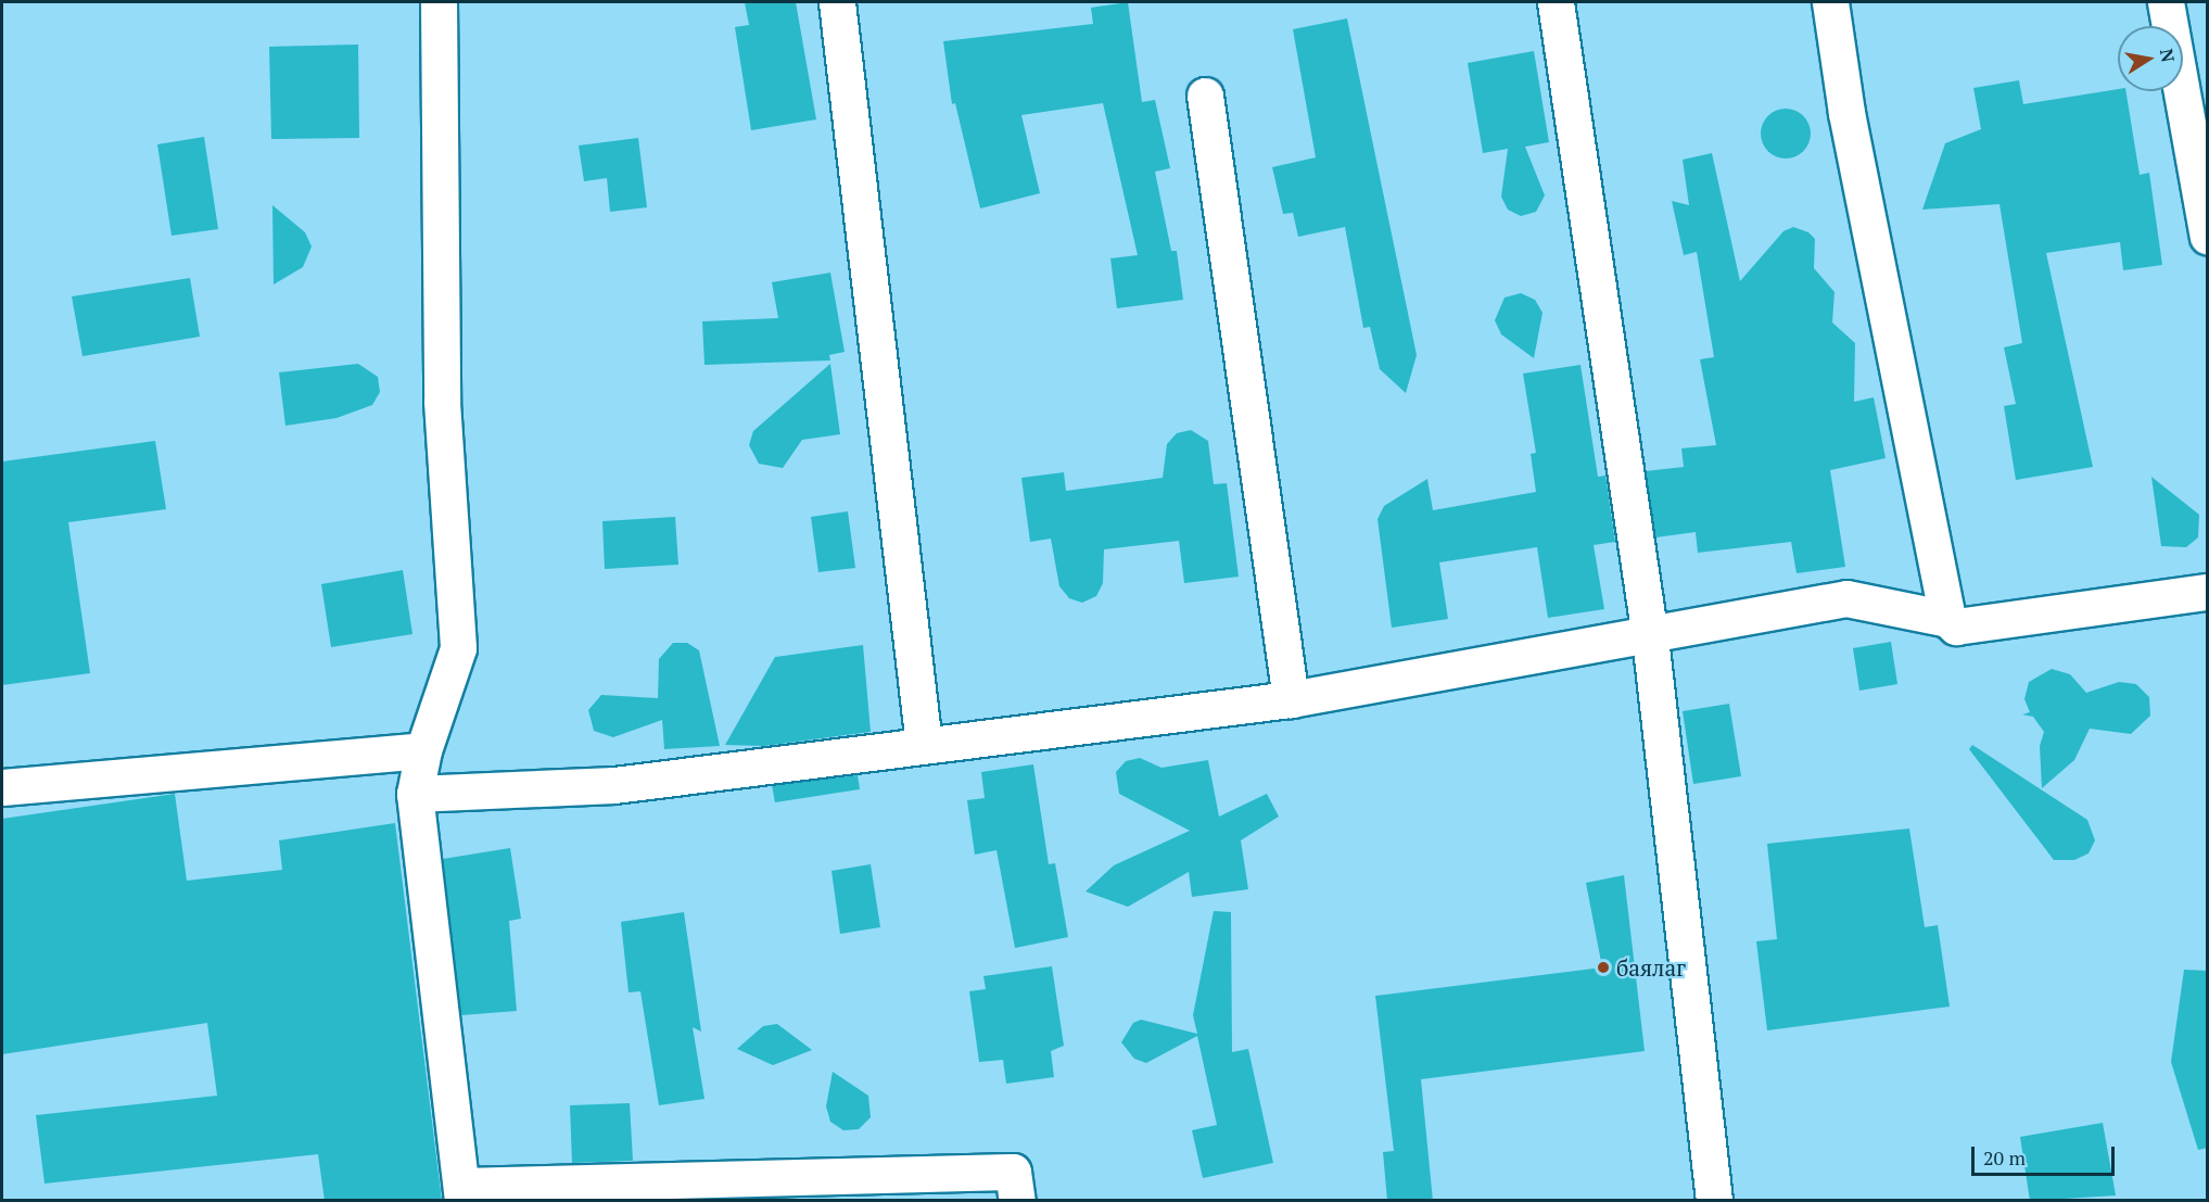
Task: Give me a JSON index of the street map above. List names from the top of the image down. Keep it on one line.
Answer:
{"places":["баялаг"],"scale_bar":"20 m","north":"right"}
